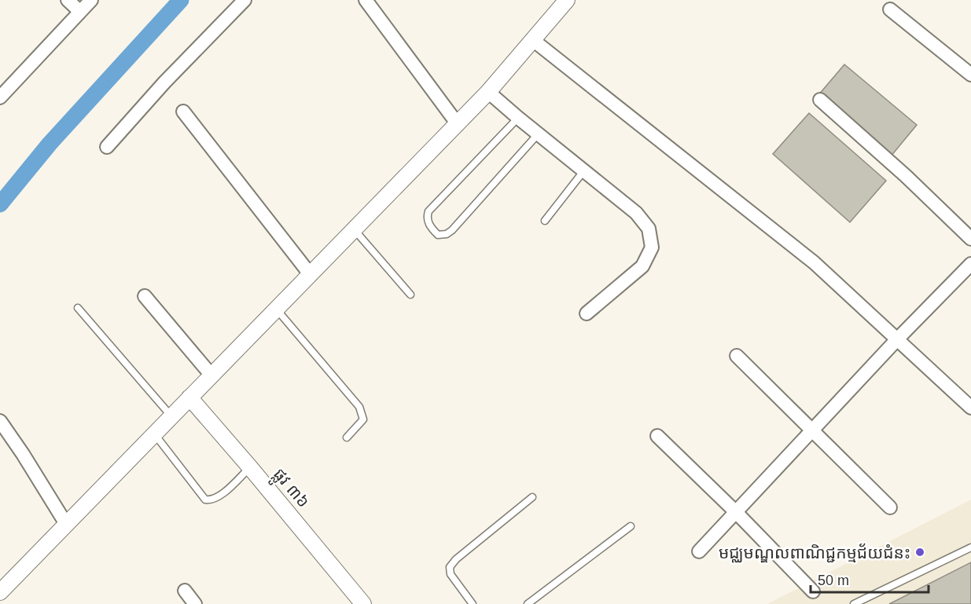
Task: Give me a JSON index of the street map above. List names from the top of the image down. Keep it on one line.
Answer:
{"streets":{"street":["ផ្លូវ ៣៦"]},"places":["មជ្ឈមណ្ឌលពាណិជ្ជកម្មជ័យជំនះ"],"scale_bar":"50 m"}
